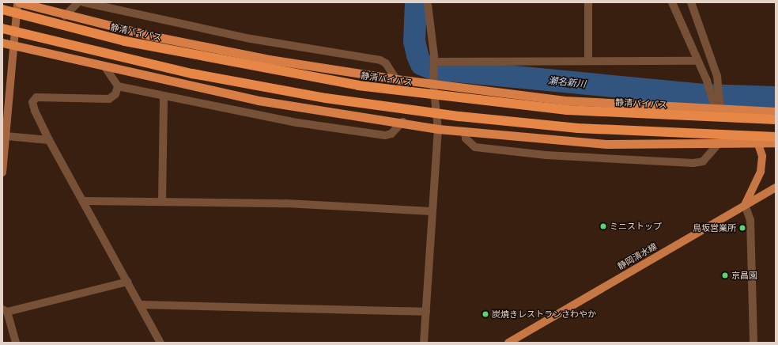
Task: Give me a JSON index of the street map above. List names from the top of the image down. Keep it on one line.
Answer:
{"streets":{"highway":["静清バイパス"],"main road":["静岡清水線"]},"water":["瀬名新川"],"places":["ミニストップ","鳥坂営業所","京昌園","炭焼きレストランさわやか"]}
